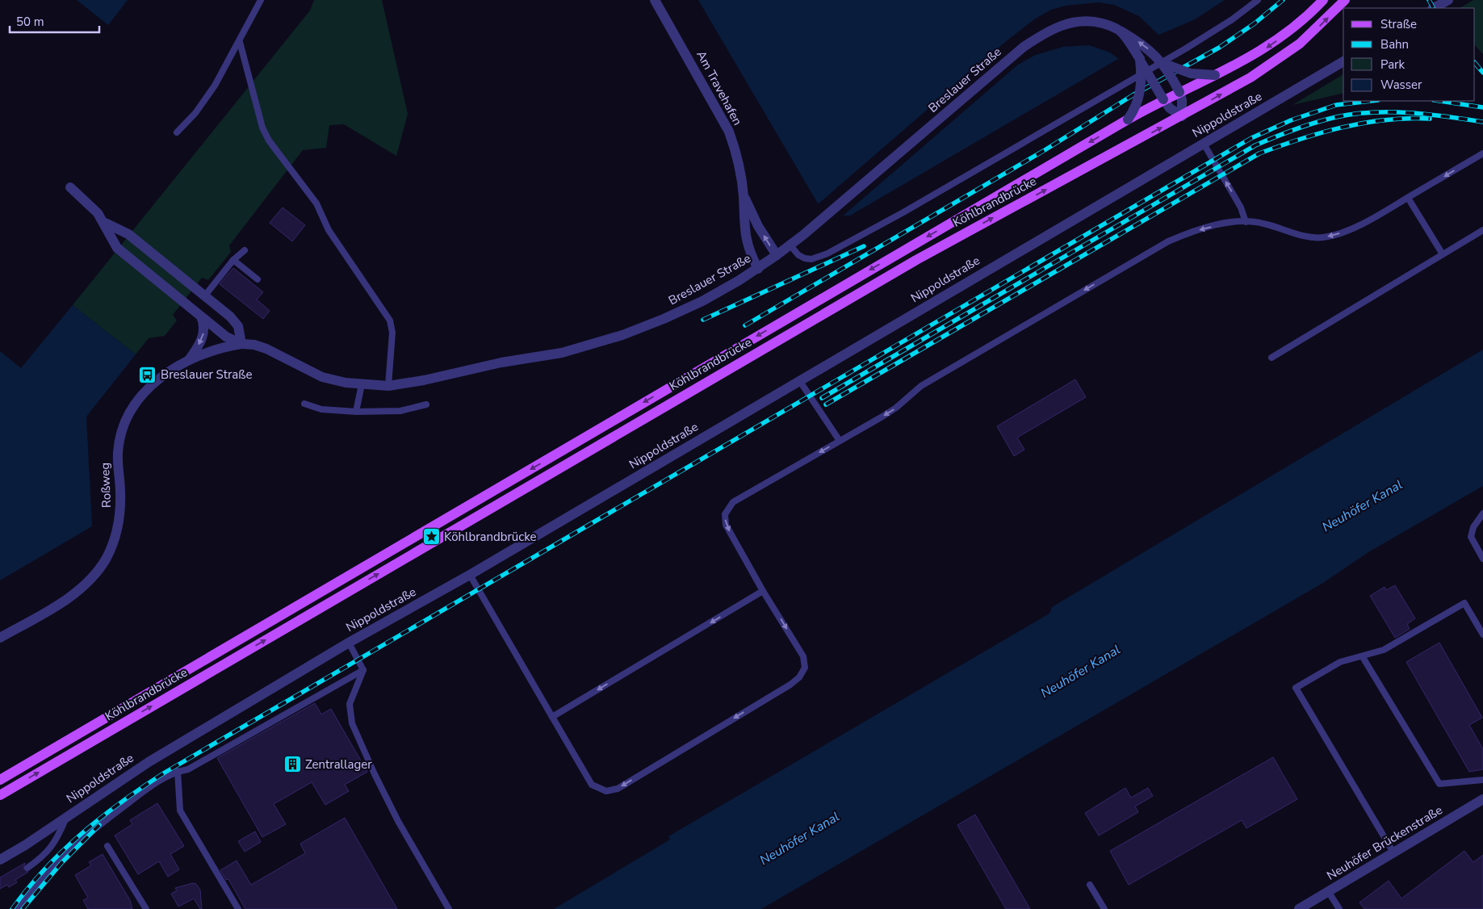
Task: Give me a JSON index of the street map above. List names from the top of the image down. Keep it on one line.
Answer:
{"streets":{"main road":["Köhlbrandbrücke"],"street":["Breslauer Straße","Am Travehafen","Nippoldstraße","Roßweg","Neuhöfer Brückenstraße"]},"crossings":[["Breslauer Straße","Am Travehafen"],["Breslauer Straße","Köhlbrandbrücke"],["Breslauer Straße","Roßweg"]],"water":["Neuhöfer Kanal"],"places":{"bus stop":["Breslauer Straße"],"place":["Köhlbrandbrücke"],"building":["Zentrallager"]},"legend":["Straße","Bahn","Park","Wasser"],"scale_bar":"50 m"}
